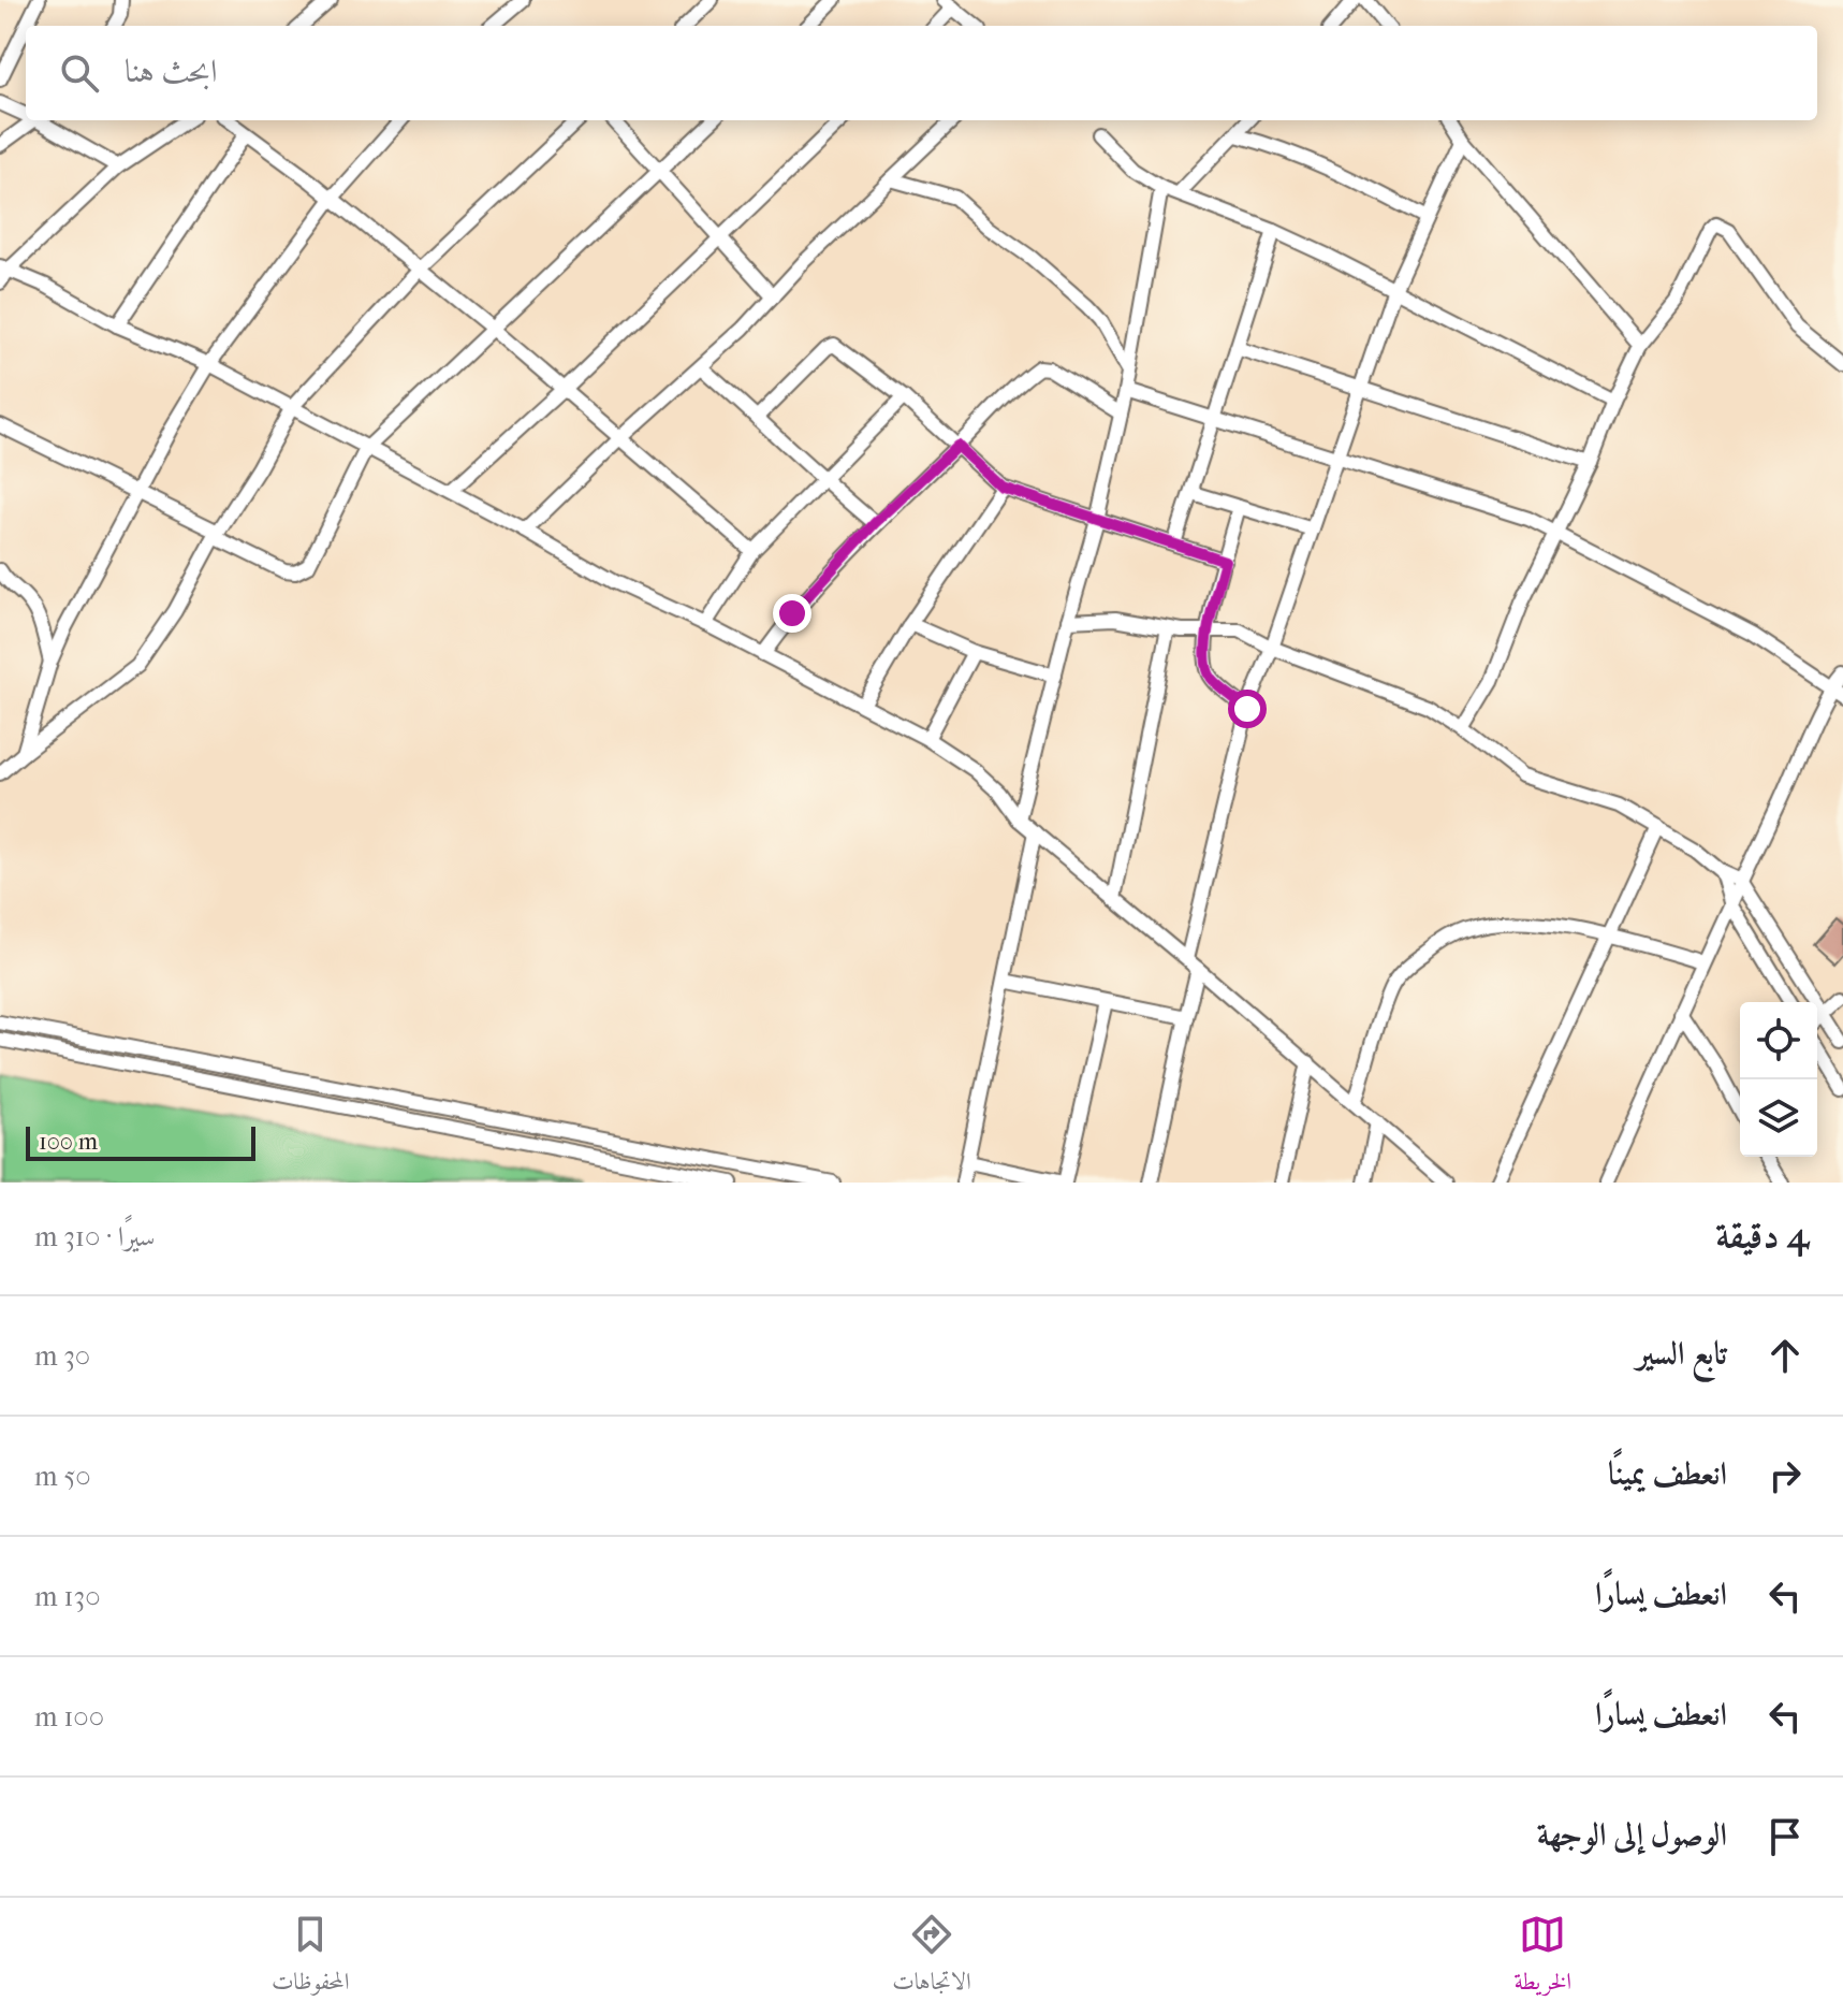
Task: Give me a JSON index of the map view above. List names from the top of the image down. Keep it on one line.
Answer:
{"scale_bar":"100 m","page":{"search":"ابحث هنا","scale":"100 m","heading":["4 دقيقة","سيرًا · 310 m"],"list":[["تابع السير","30 m"],["انعطف يمينًا","50 m"],["انعطف يسارًا","130 m"],["انعطف يسارًا","100 m"],"الوصول إلى الوجهة"],"nav":["الخريطة","الاتجاهات","المحفوظات"]}}
